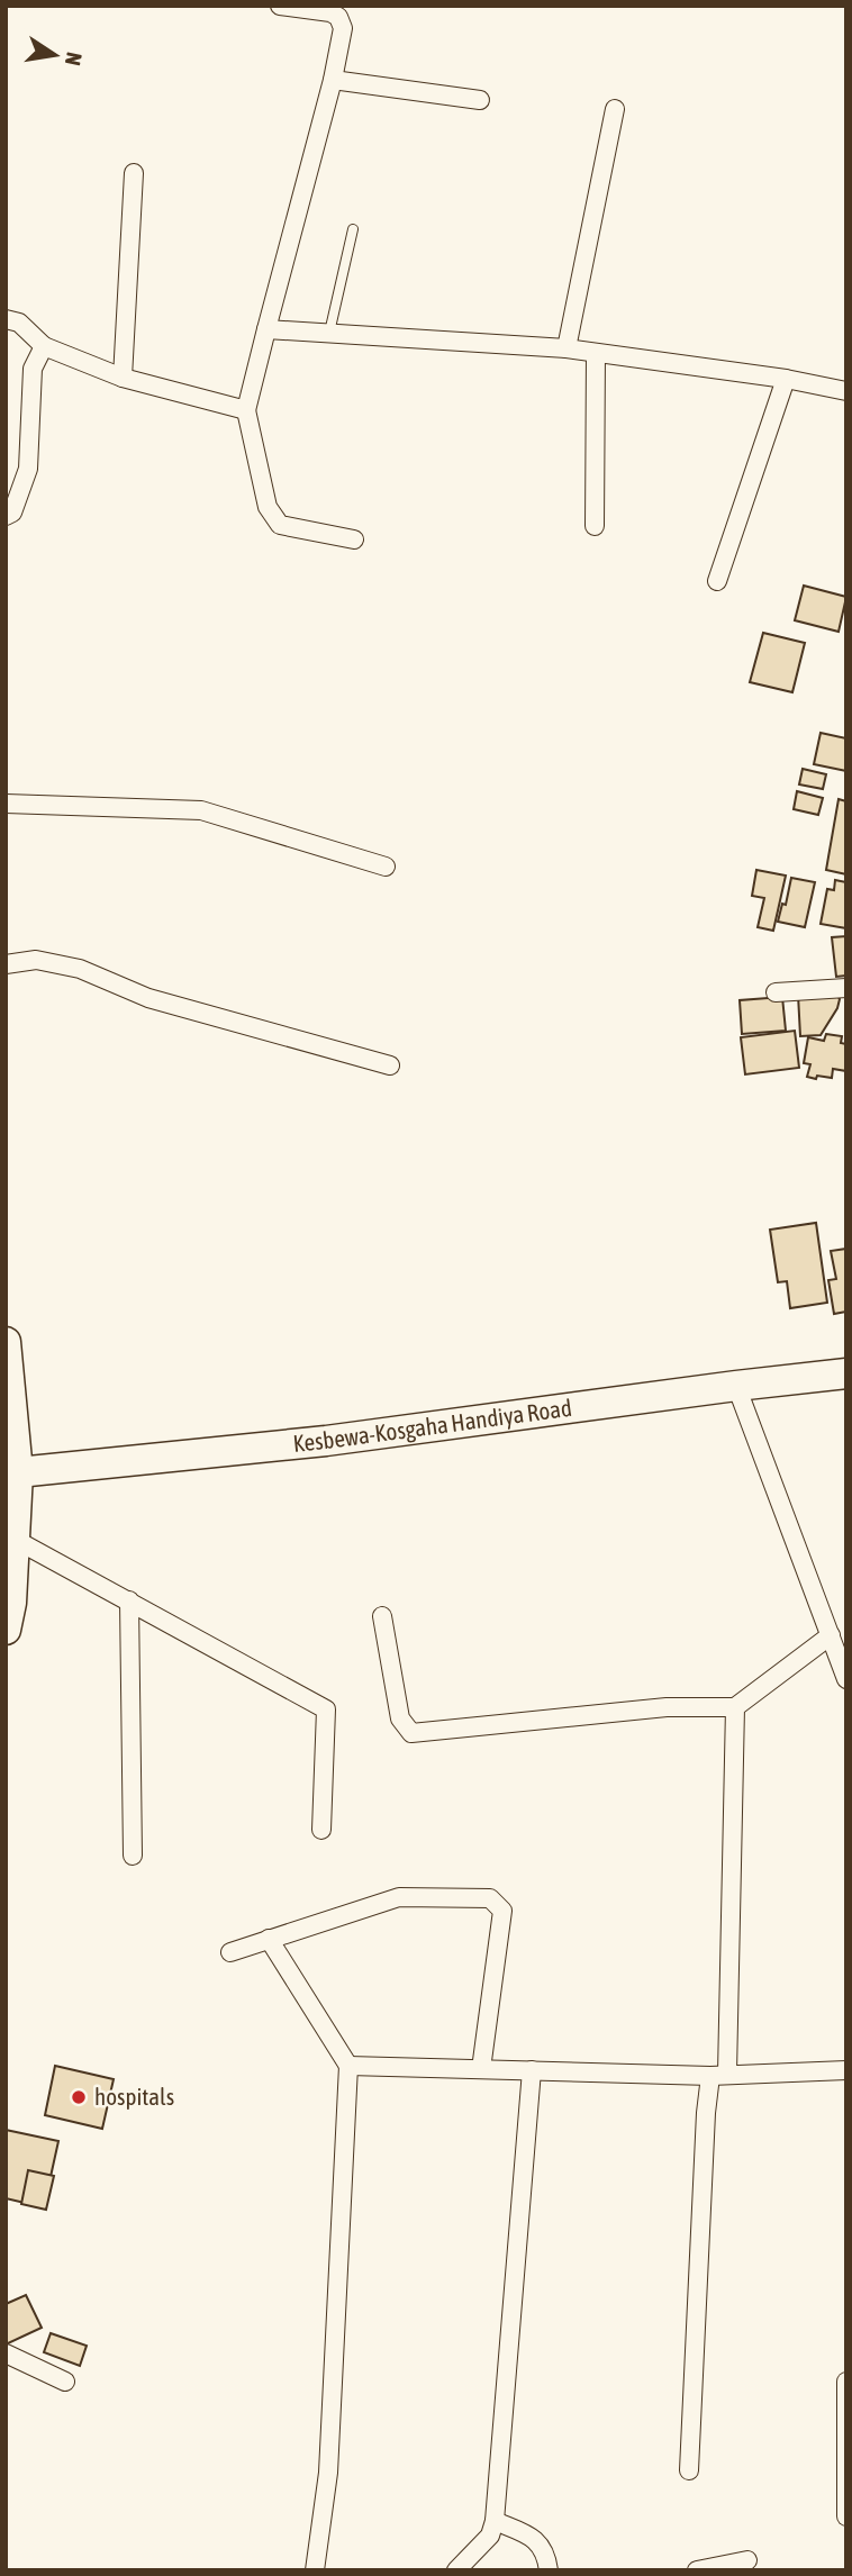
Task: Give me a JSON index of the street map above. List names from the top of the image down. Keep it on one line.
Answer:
{"streets":{"main road":["Kesbewa-Kosgaha Handiya Road"]},"places":["hospitals"],"north":"right"}
